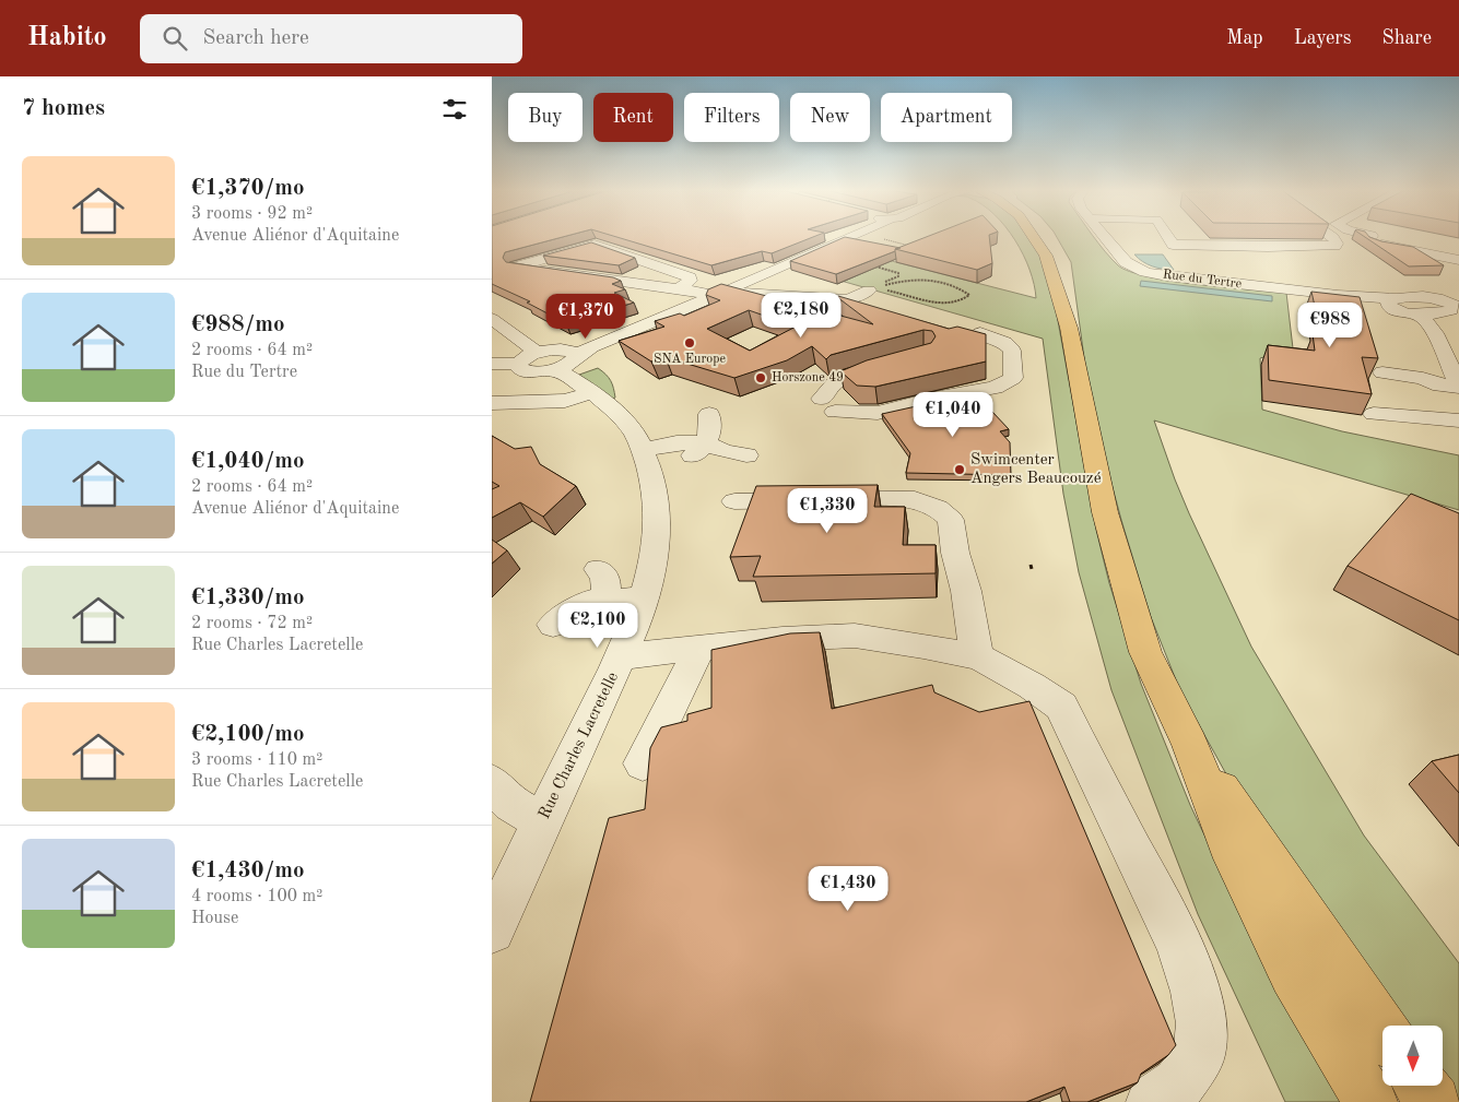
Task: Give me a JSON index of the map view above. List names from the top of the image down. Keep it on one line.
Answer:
{"streets":{"street":["Rue du Tertre","Rue Charles Lacretelle"]},"places":["SNA Europe","Horszone 49","Swimcenter Angers Beaucouzé"],"north":"bottom","page":{"header":"Habito","search":"Search here","nav":["Map","Layers","Share"],"heading":"7 homes","chip":["Buy","Rent","Filters","New","Apartment"],"list":[{"name":"€1,370/mo","note":"3 rooms · 92 m² · Avenue Aliénor d'Aquitaine"},{"name":"€988/mo","note":"2 rooms · 64 m² · Rue du Tertre"},{"name":"€1,040/mo","note":"2 rooms · 64 m² · Avenue Aliénor d'Aquitaine"},{"name":"€1,330/mo","note":"2 rooms · 72 m² · Rue Charles Lacretelle"},{"name":"€2,100/mo","note":"3 rooms · 110 m² · Rue Charles Lacretelle"},{"name":"€1,430/mo","note":"4 rooms · 100 m² · House"}],"price":["€2,180","€1,370","€988","€1,040","€1,330","€2,100","€1,430"]}}
